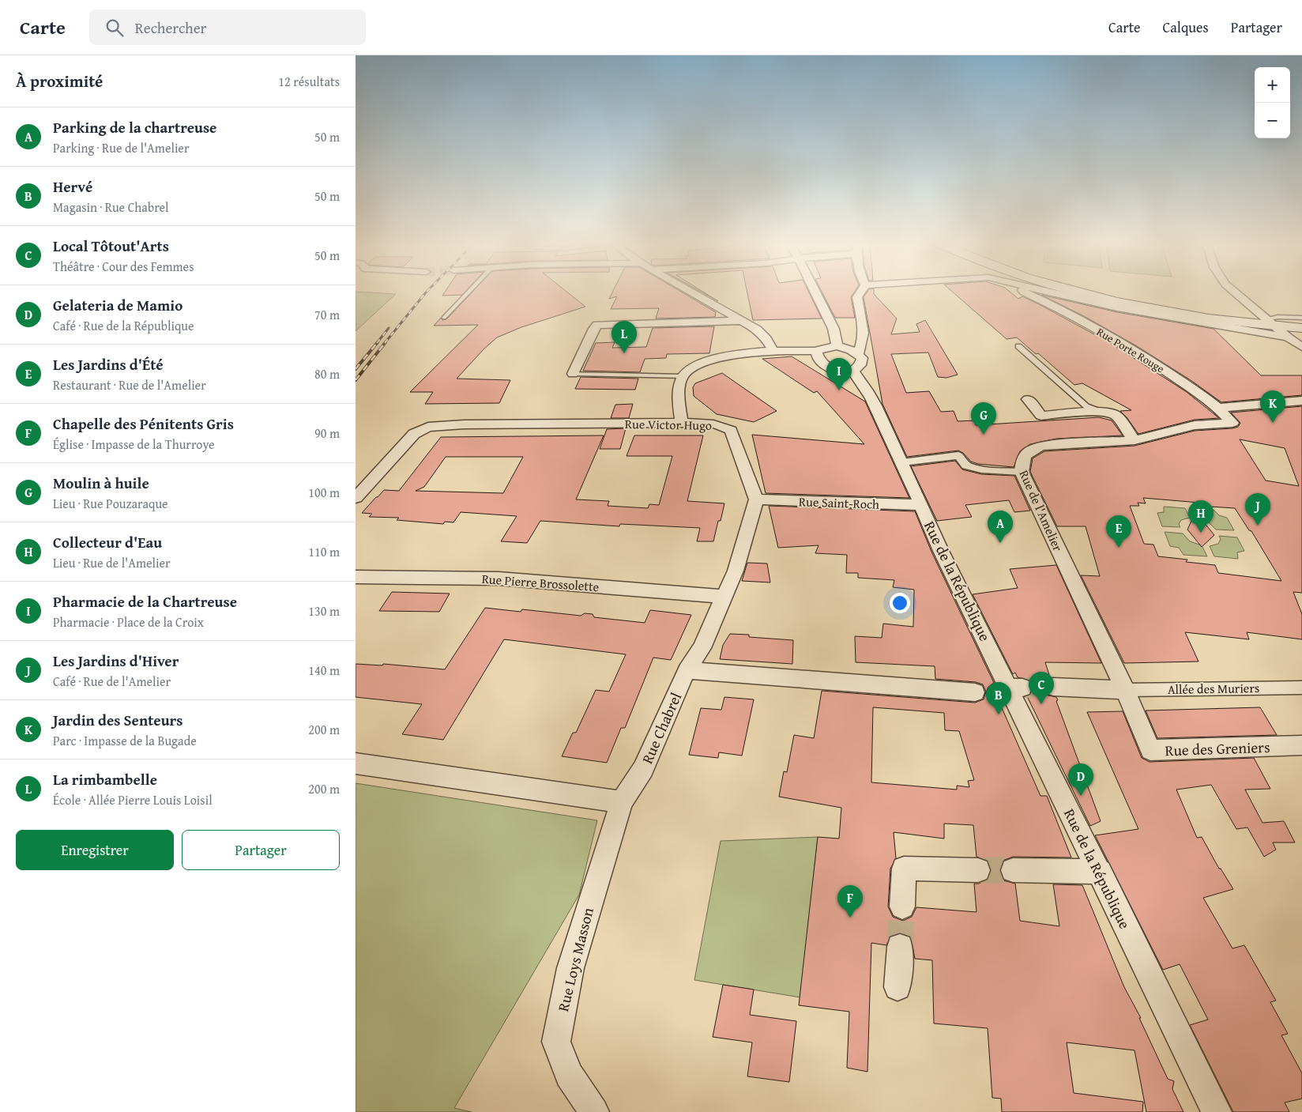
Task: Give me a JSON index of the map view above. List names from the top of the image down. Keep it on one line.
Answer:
{"streets":{"street":["Rue Porte Rouge","Rue Victor Hugo","Rue Saint-Roch","Rue de l'Amelier","Rue de la République","Rue Pierre Brossolette","Allée des Muriers","Rue Chabrel","Rue des Greniers","Rue Loys Masson"]},"crossings":[["Rue Porte Rouge","Rue de l'Amelier"],["Rue Victor Hugo","Rue Saint-Roch"],["Rue Saint-Roch","Rue de la République"],["Rue de l'Amelier","Allée des Muriers"],["Rue de l'Amelier","Rue des Greniers"],["Allée des Muriers","Rue des Greniers"],["Rue Chabrel","Rue Loys Masson"]],"page":{"header":"Carte","search":"Rechercher","nav":["Carte","Calques","Partager"],"heading":["À proximité","12 résultats"],"map_buttons":["+","−"],"list":[{"mark":"A","name":"Parking de la chartreuse","note":"Parking · Rue de l'Amelier","value":"50 m"},{"mark":"B","name":"Hervé","note":"Magasin · Rue Chabrel","value":"50 m"},{"mark":"C","name":"Local Tôtout'Arts","note":"Théâtre · Cour des Femmes","value":"50 m"},{"mark":"D","name":"Gelateria de Mamio","note":"Café · Rue de la République","value":"70 m"},{"mark":"E","name":"Les Jardins d'Été","note":"Restaurant · Rue de l'Amelier","value":"80 m"},{"mark":"F","name":"Chapelle des Pénitents Gris","note":"Église · Impasse de la Thurroye","value":"90 m"},{"mark":"G","name":"Moulin à huile","note":"Lieu · Rue Pouzaraque","value":"100 m"},{"mark":"H","name":"Collecteur d'Eau","note":"Lieu · Rue de l'Amelier","value":"110 m"},{"mark":"I","name":"Pharmacie de la Chartreuse","note":"Pharmacie · Place de la Croix","value":"130 m"},{"mark":"J","name":"Les Jardins d'Hiver","note":"Café · Rue de l'Amelier","value":"140 m"},{"mark":"K","name":"Jardin des Senteurs","note":"Parc · Impasse de la Bugade","value":"200 m"},{"mark":"L","name":"La rimbambelle","note":"École · Allée Pierre Louis Loisil","value":"200 m"}],"pins":["L","I","K","G","J","H","A","E","C","B","D","F"],"buttons":["Enregistrer","Partager"]}}
